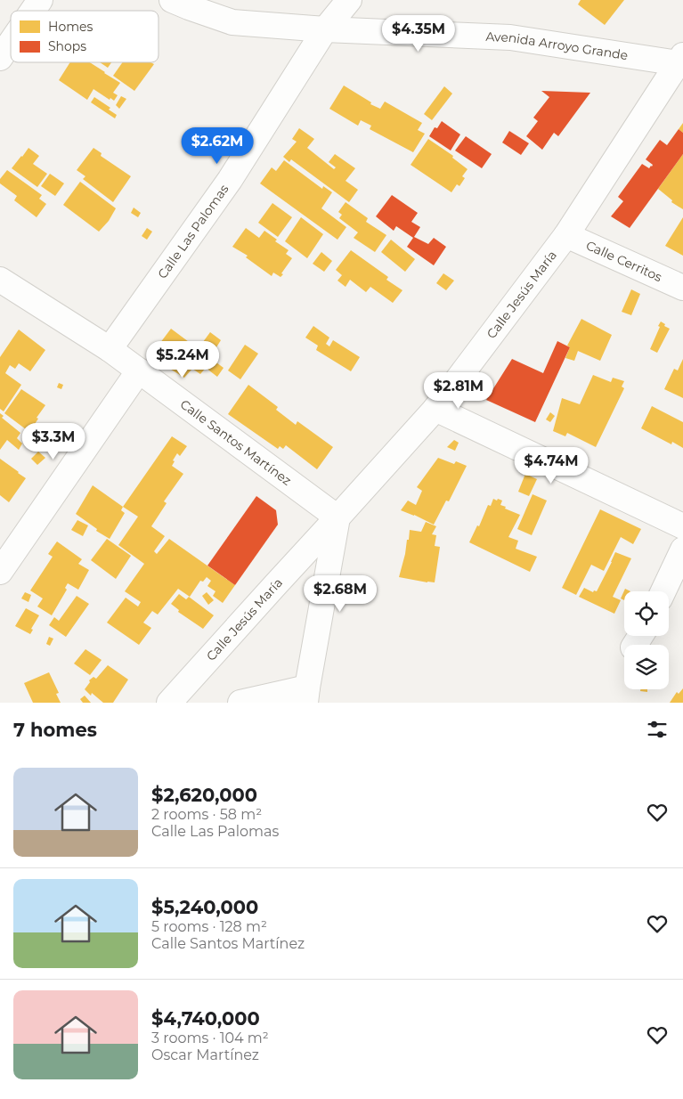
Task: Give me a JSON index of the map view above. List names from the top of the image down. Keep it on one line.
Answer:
{"streets":{"street":["Avenida Arroyo Grande","Calle Las Palomas","Calle Cerritos","Calle Jesús María","Calle Santos Martínez"]},"crossings":[["Avenida Arroyo Grande","Calle Las Palomas"],["Avenida Arroyo Grande","Calle Jesús María"],["Calle Las Palomas","Calle Santos Martínez"],["Calle Cerritos","Calle Jesús María"],["Calle Jesús María","Calle Santos Martínez"]],"legend":["Homes","Shops"],"page":{"price":["$4.35M","$2.62M","$5.24M","$2.81M","$3.3M","$4.74M","$2.68M"],"heading":"7 homes","list":[{"name":"$2,620,000","note":"2 rooms · 58 m² · Calle Las Palomas"},{"name":"$5,240,000","note":"5 rooms · 128 m² · Calle Santos Martínez"},{"name":"$4,740,000","note":"3 rooms · 104 m² · Oscar Martínez"}]}}
